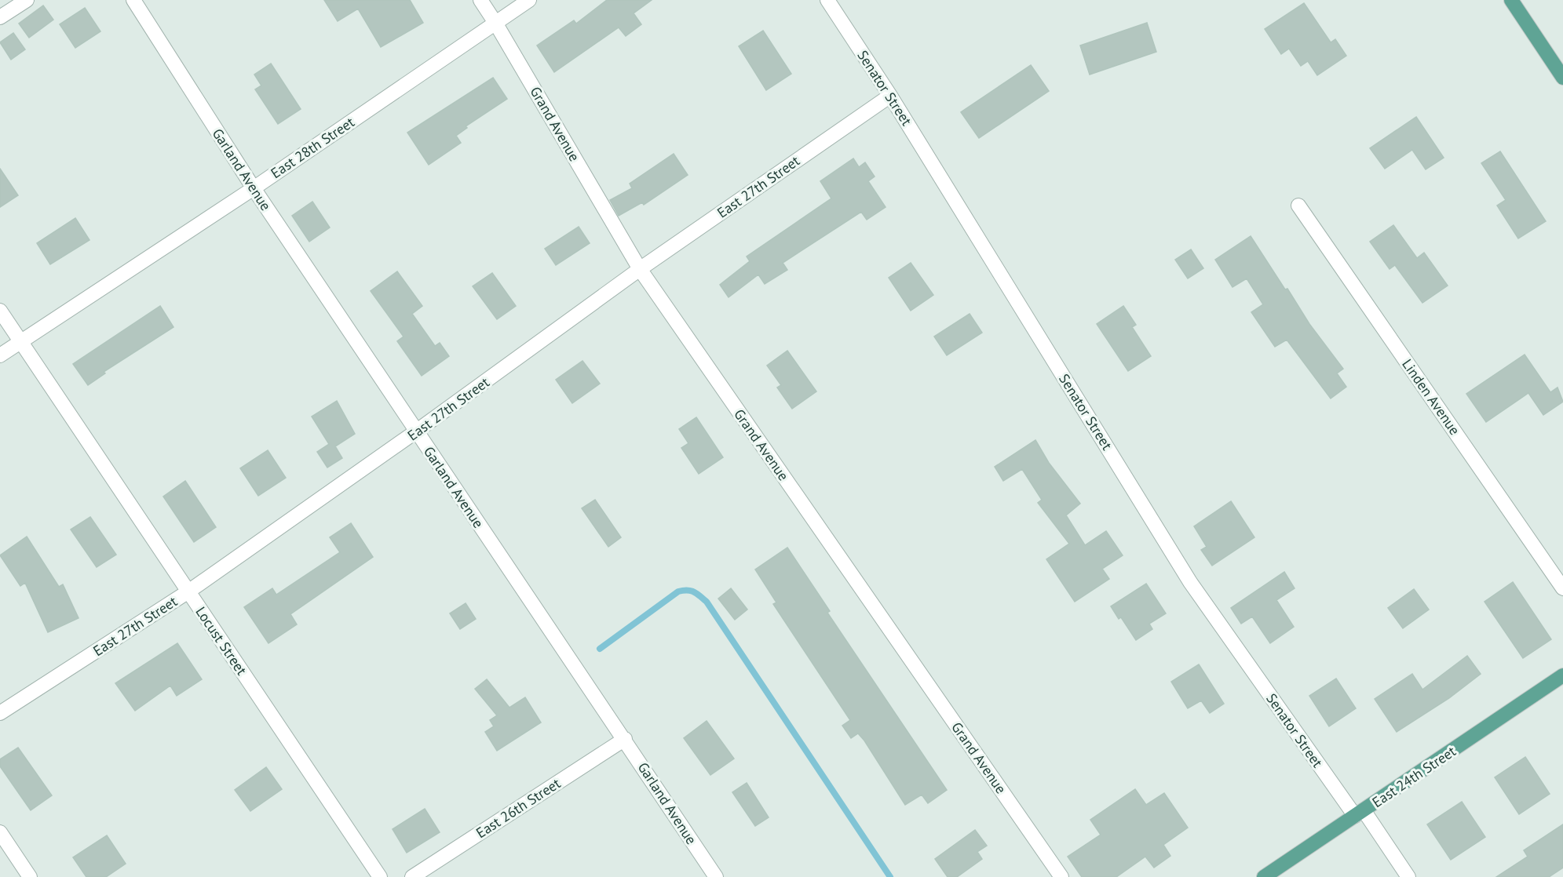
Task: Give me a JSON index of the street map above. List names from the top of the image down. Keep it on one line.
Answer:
{"streets":{"main road":["East 24th Street"],"street":["Senator Street","Grand Avenue","East 28th Street","Garland Avenue","East 27th Street","Linden Avenue","Locust Street","East 26th Street"]},"crossings":[["Senator Street","East 27th Street"],["Senator Street","East 24th Street"],["Grand Avenue","East 28th Street"],["Grand Avenue","East 27th Street"],["East 28th Street","Garland Avenue"],["East 28th Street","Locust Street"],["Garland Avenue","East 27th Street"],["Garland Avenue","East 26th Street"],["East 27th Street","Locust Street"]]}
